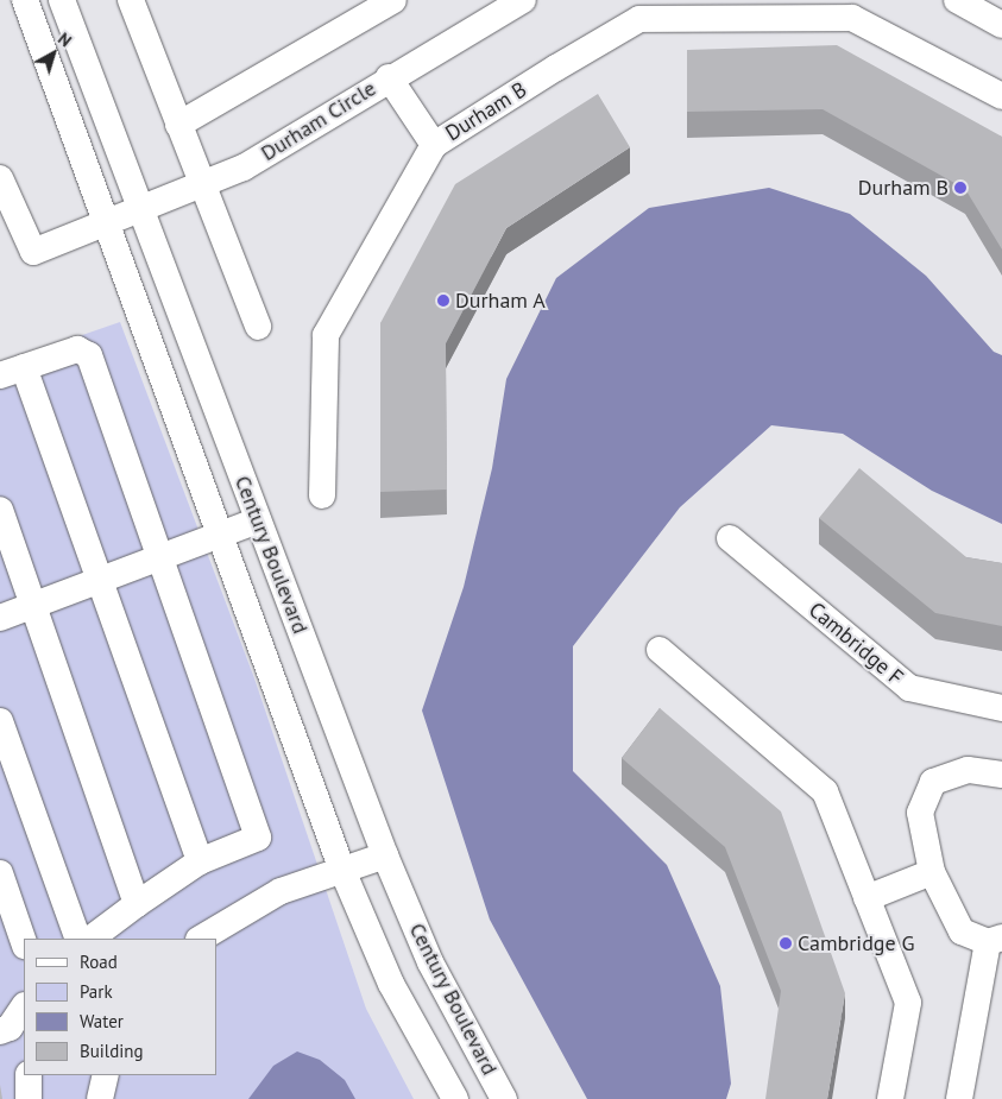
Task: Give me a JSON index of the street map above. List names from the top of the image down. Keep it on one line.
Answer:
{"streets":{"street":["Durham B","Durham Circle","Century Boulevard","Cambridge F"]},"crossings":[["Durham Circle","Century Boulevard"]],"places":["Durham B","Durham A","Cambridge G"],"legend":["Road","Park","Water","Building"],"north":"top right"}
